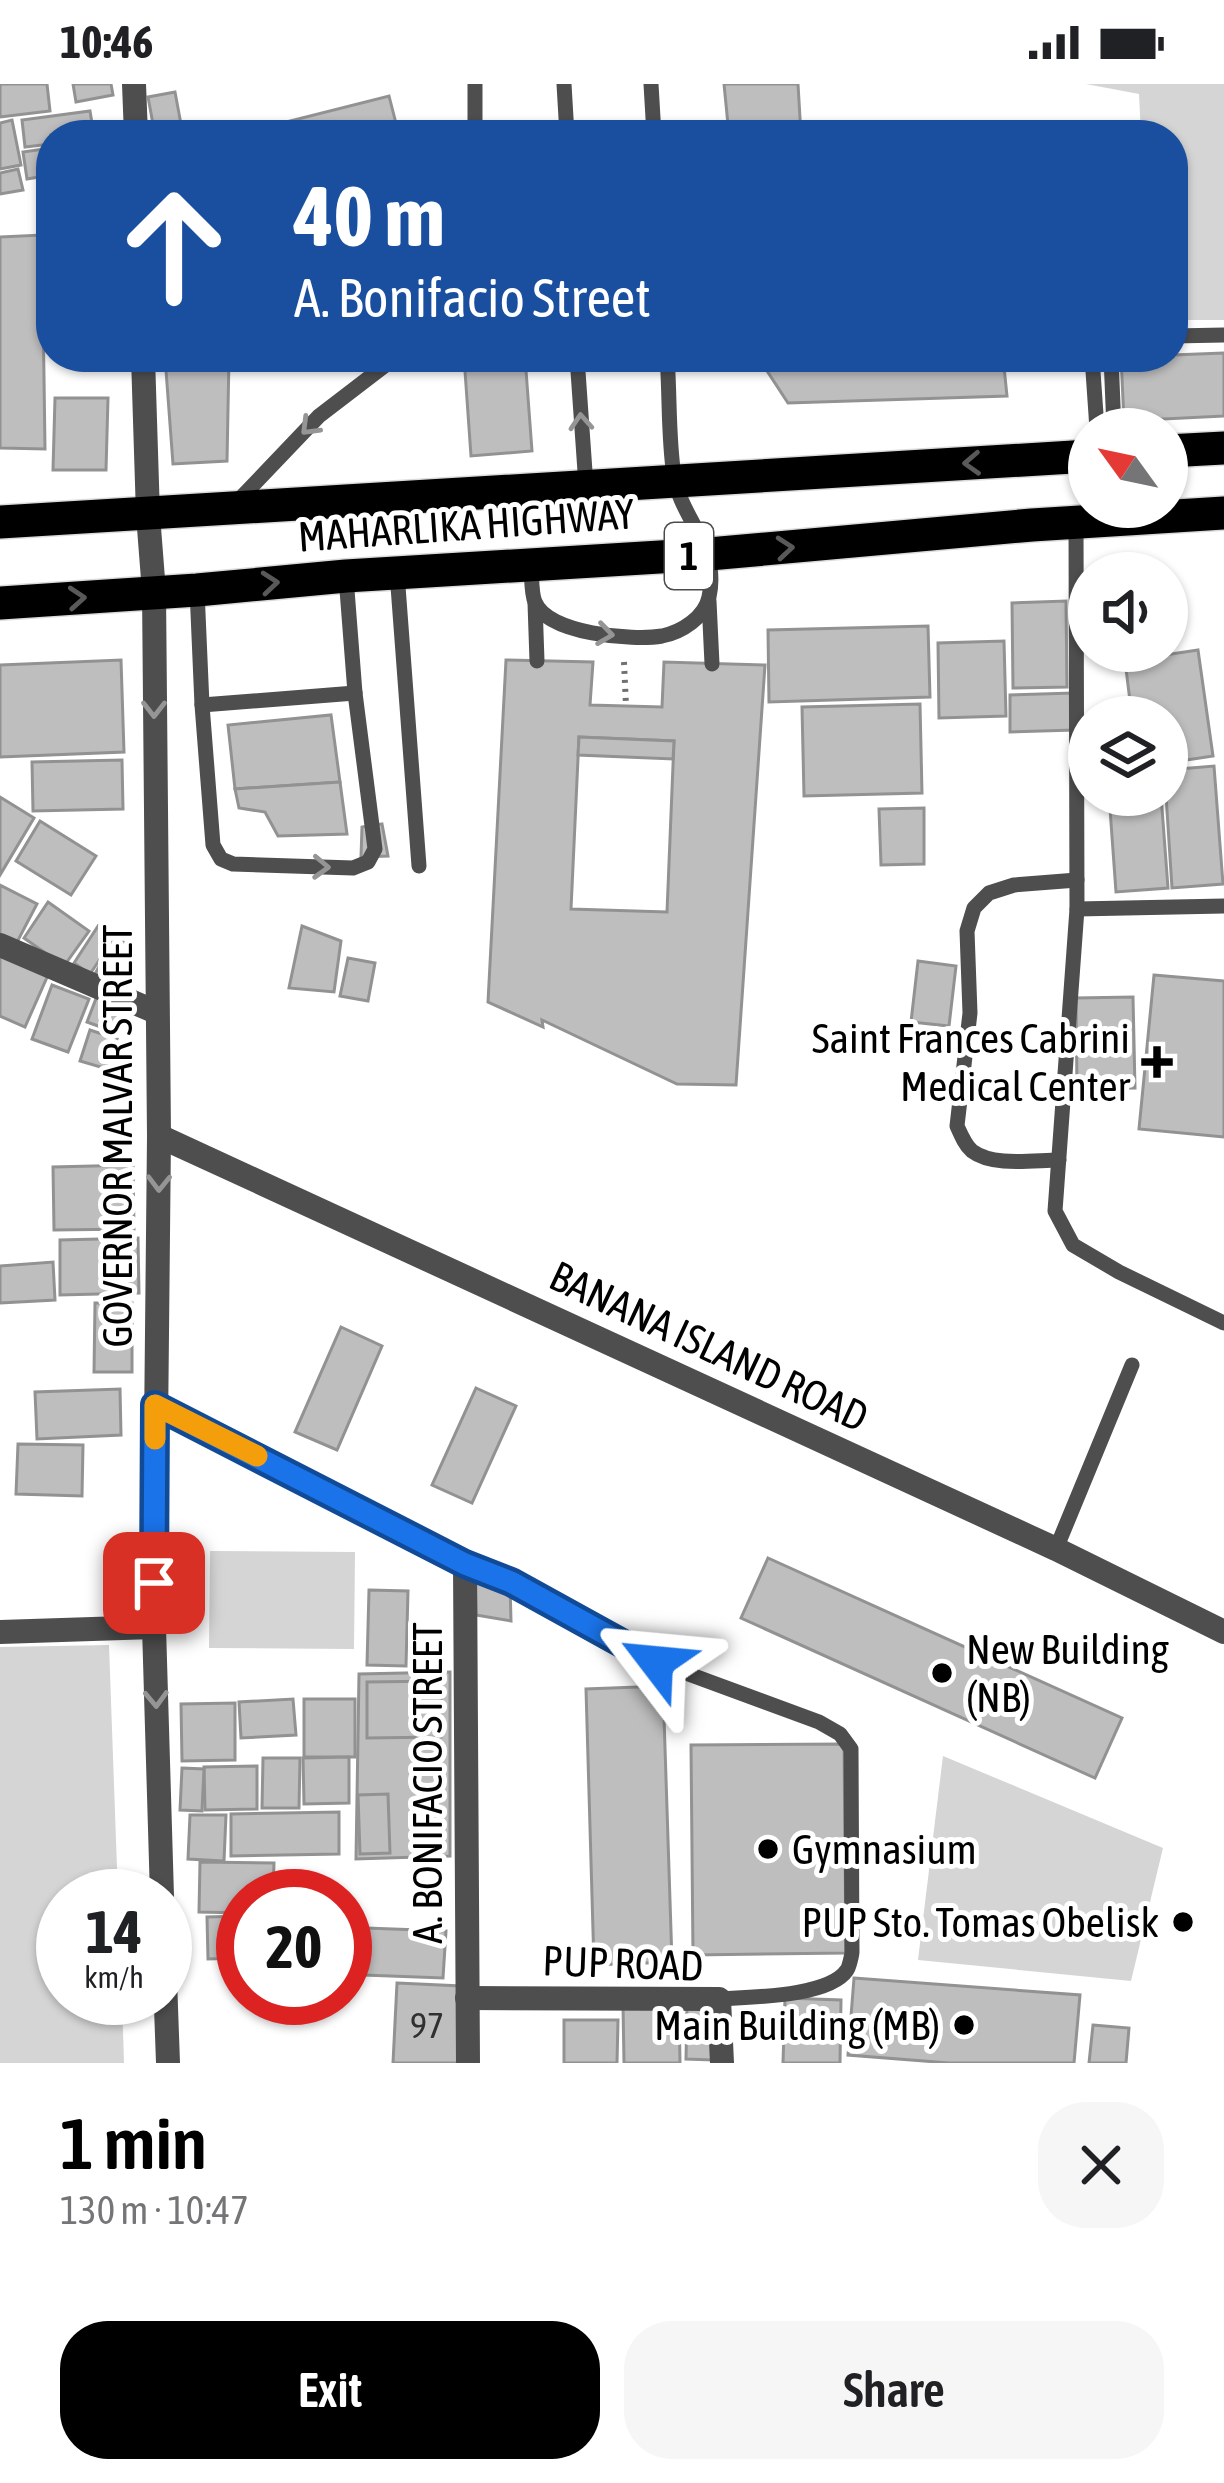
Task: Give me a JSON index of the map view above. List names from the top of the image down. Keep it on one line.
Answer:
{"streets":{"highway":["MAHARLIKA HIGHWAY","1"],"street":["GOVERNOR MALVAR STREET","BANANA ISLAND ROAD","A. BONIFACIO STREET","PUP ROAD"]},"crossings":[["MAHARLIKA HIGHWAY","GOVERNOR MALVAR STREET"],["GOVERNOR MALVAR STREET","BANANA ISLAND ROAD"],["GOVERNOR MALVAR STREET","A. BONIFACIO STREET"],["A. BONIFACIO STREET","PUP ROAD"]],"one_way":["GOVERNOR MALVAR STREET"],"places":{"health":["Saint Frances Cabrini Medical Center"],"other":["New Building (NB)","Gymnasium","PUP Sto. Tomas Obelisk","Main Building (MB)"]},"house_numbers":["97"],"north":"top left","page":{"status":"10:46","turn":["40 m","A. Bonifacio Street"],"speed":"14 km/h","limit":"20","heading":["1 min","130 m · 10:47"],"buttons":["Exit","Share"]}}
